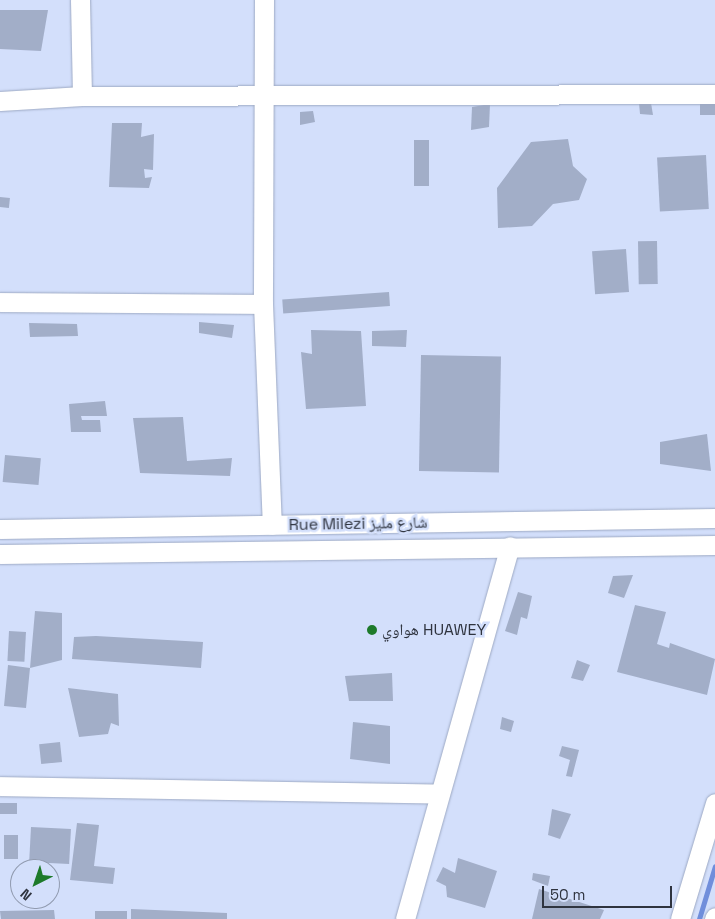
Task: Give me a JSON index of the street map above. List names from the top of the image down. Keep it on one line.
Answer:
{"streets":{"street":["Rue Milezi شارع مليز"]},"places":["هواوي HUAWEY"],"scale_bar":"50 m","north":"bottom left"}
